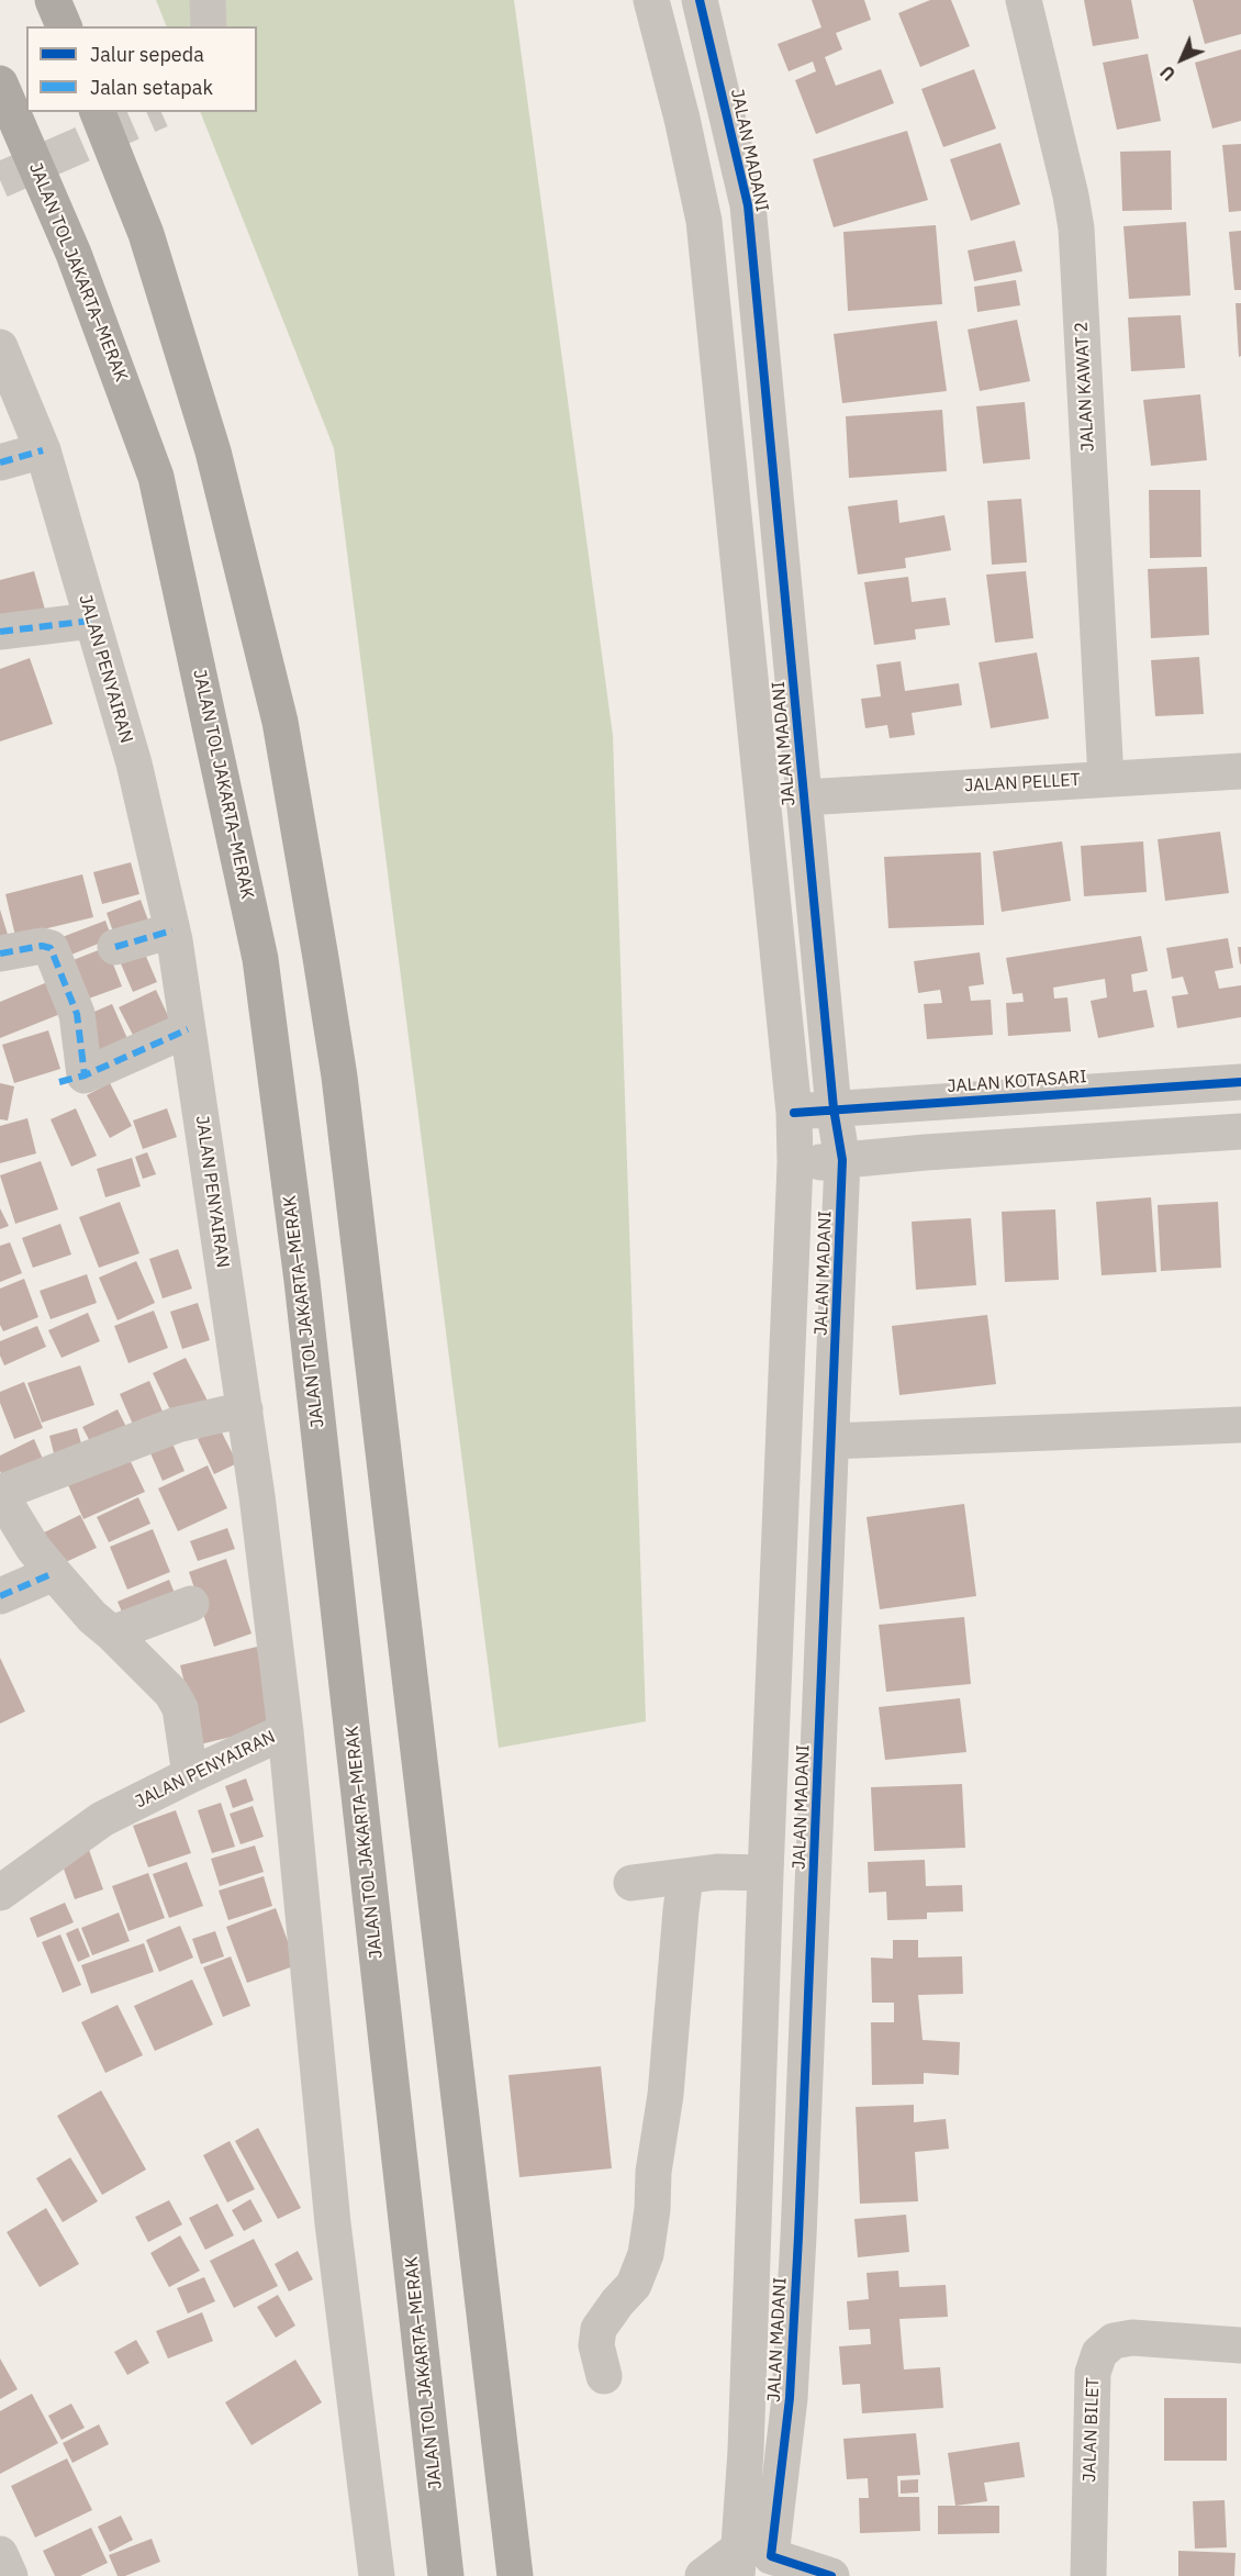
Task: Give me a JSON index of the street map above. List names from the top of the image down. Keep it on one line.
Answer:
{"streets":{"highway":["JALAN TOL JAKARTA–MERAK"],"street":["JALAN MADANI","JALAN KAWAT 2","JALAN PENYAIRAN","JALAN PELLET","JALAN KOTASARI","JALAN BILET"]},"crossings":[["JALAN MADANI","JALAN PELLET"],["JALAN MADANI","JALAN KOTASARI"],["JALAN KAWAT 2","JALAN PELLET"]],"legend":["Jalur sepeda","Jalan setapak"],"north":"bottom left"}
